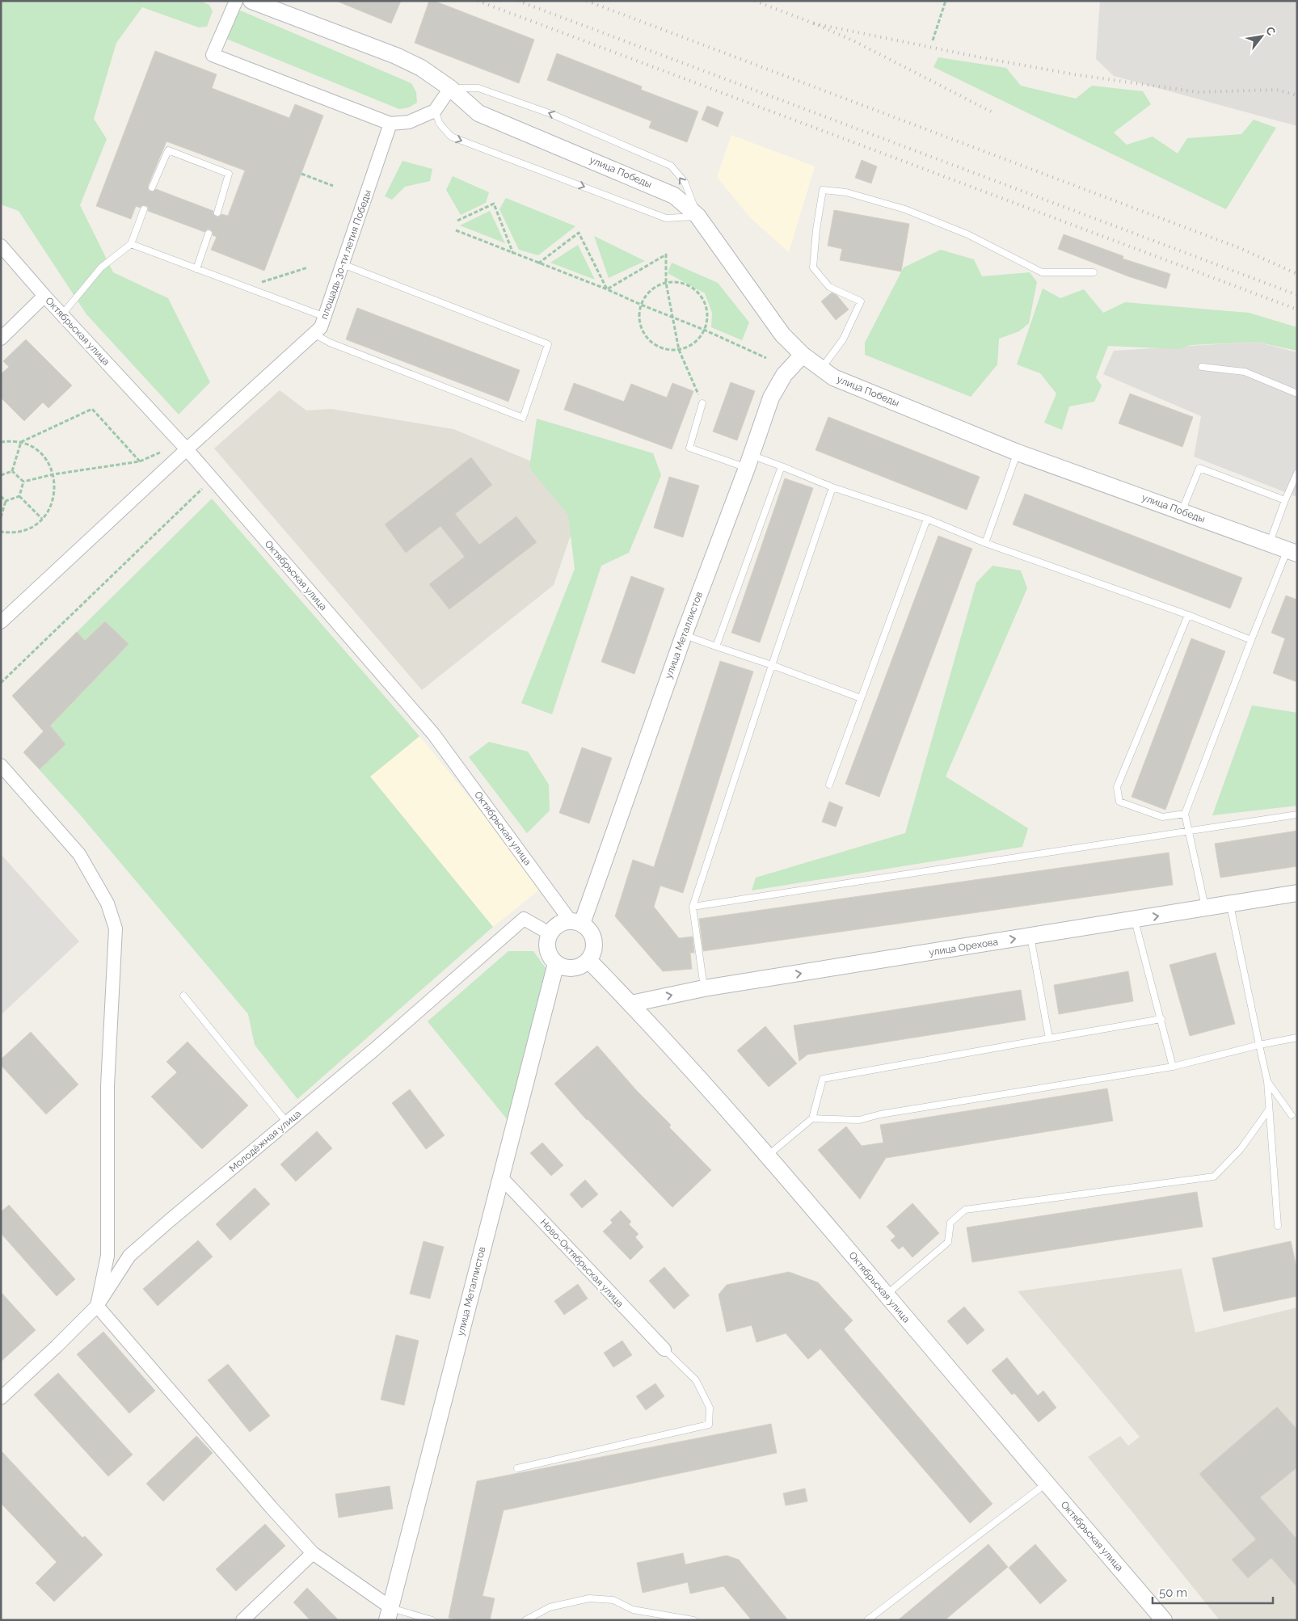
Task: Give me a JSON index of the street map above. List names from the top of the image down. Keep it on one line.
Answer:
{"streets":{"street":["улица Победы","площадь 30-ти летия Победы","Октябрьская улица","улица Металлистов","улица Орехова","Молодёжная улица","Ново-Октябрьская улица"]},"crossings":[["улица Победы","улица Металлистов"],["площадь 30-ти летия Победы","Октябрьская улица"],["Октябрьская улица","улица Металлистов"],["Октябрьская улица","улица Орехова"],["Октябрьская улица","Молодёжная улица"],["улица Металлистов","Молодёжная улица"],["улица Металлистов","Ново-Октябрьская улица"]],"one_way":["улица Орехова"],"scale_bar":"50 m","north":"top right"}
